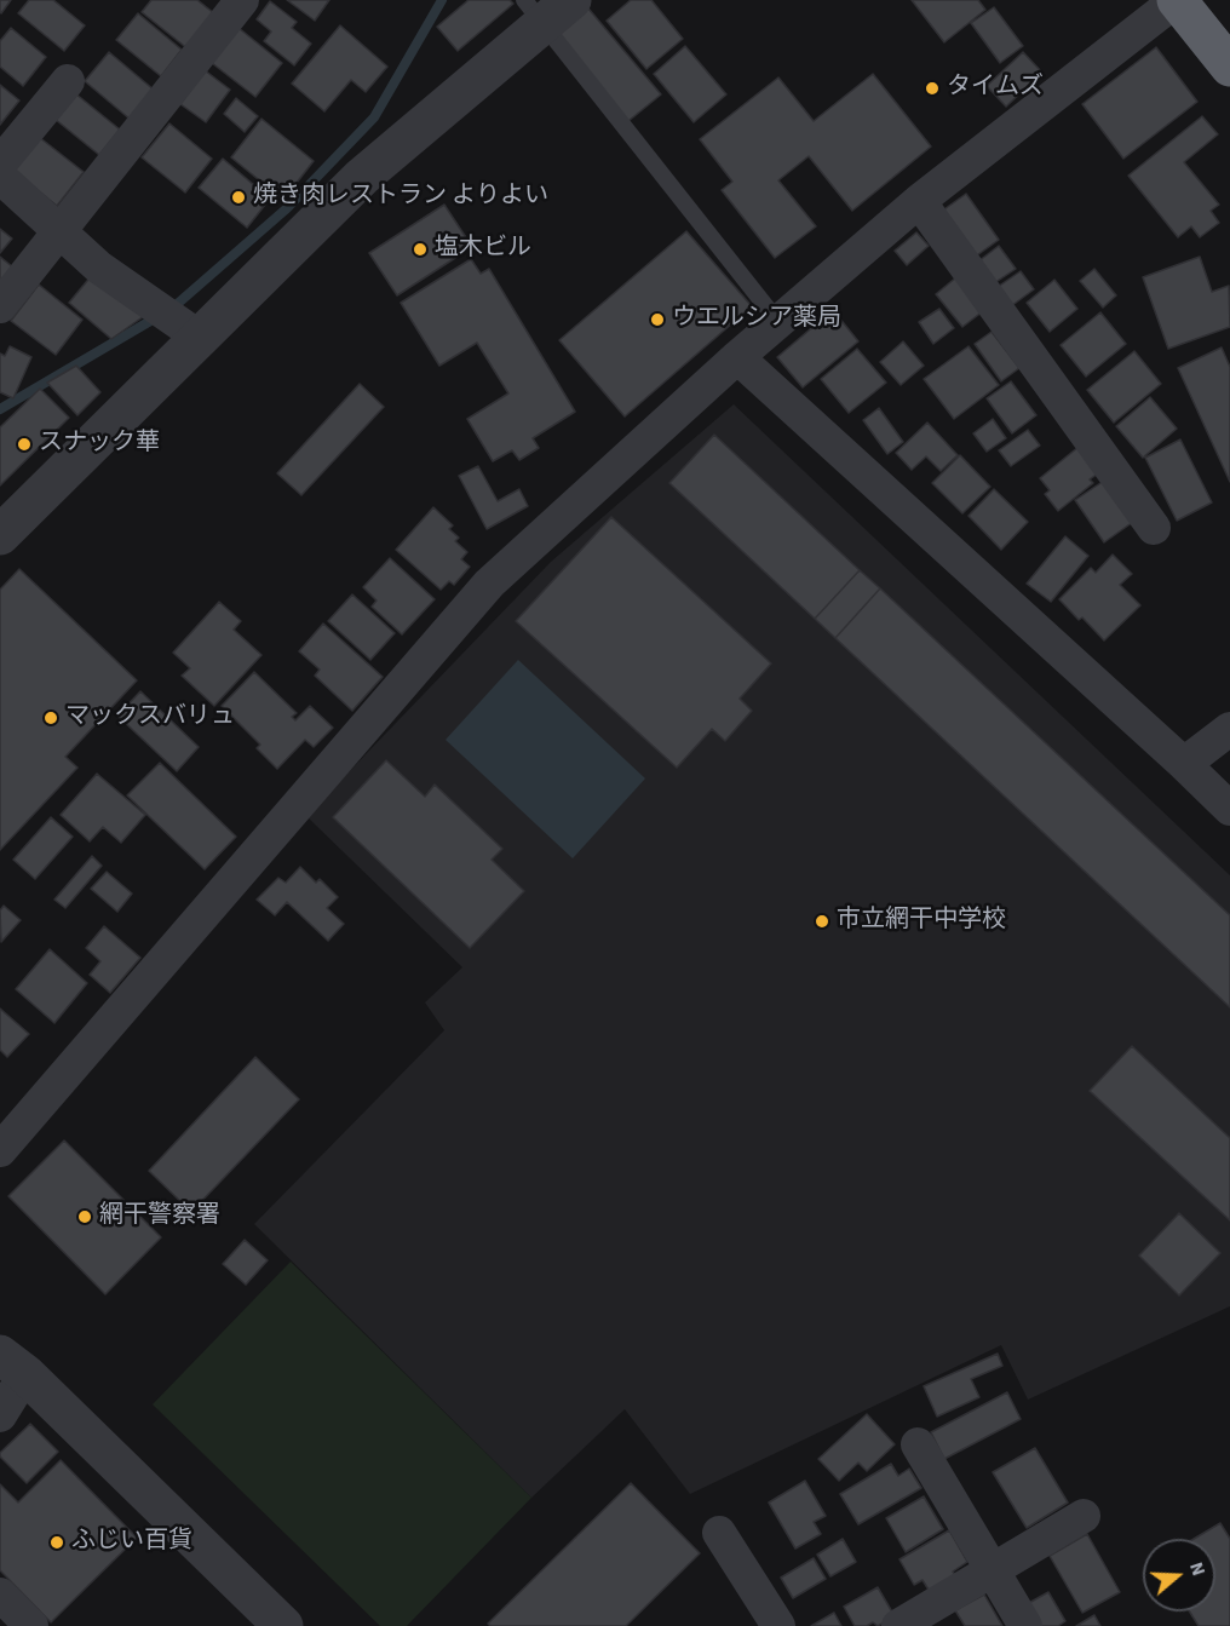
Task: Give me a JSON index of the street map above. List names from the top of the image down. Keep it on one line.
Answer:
{"places":["タイムズ","焼き肉レストラン よりよい","塩木ビル","ウエルシア薬局","スナック華","マックスバリュ","市立網干中学校","網干警察署","ふじい百貨"],"north":"right"}
